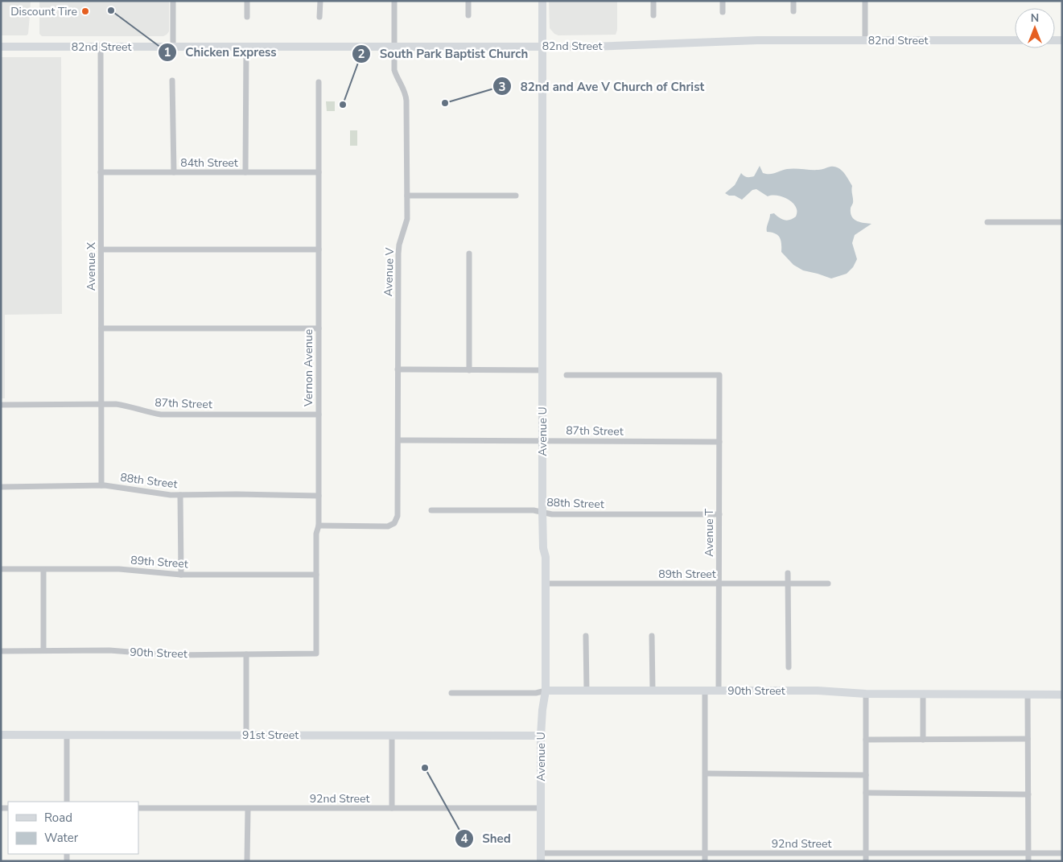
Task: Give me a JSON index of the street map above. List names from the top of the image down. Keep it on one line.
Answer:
{"streets":{"street":["82nd Street","84th Street","Avenue X","Avenue V","Vernon Avenue","87th Street","Avenue U","88th Street","Avenue T","89th Street","90th Street","91st Street","92nd Street"]},"crossings":[["82nd Street","Avenue X"],["82nd Street","Avenue V"],["82nd Street","Avenue U"],["84th Street","Avenue X"],["84th Street","Vernon Avenue"],["Avenue X","87th Street"],["Avenue X","88th Street"],["Avenue V","Vernon Avenue"],["Avenue V","87th Street"],["Vernon Avenue","87th Street"],["Vernon Avenue","88th Street"],["Vernon Avenue","89th Street"],["Vernon Avenue","90th Street"],["87th Street","Avenue U"],["87th Street","Avenue T"],["Avenue U","88th Street"],["Avenue U","89th Street"],["Avenue U","90th Street"],["Avenue U","91st Street"],["Avenue U","92nd Street"],["88th Street","Avenue T"],["Avenue T","89th Street"],["Avenue T","90th Street"]],"places":["Chicken Express","Discount Tire","82nd and Ave V Church of Christ","South Park Baptist Church","Shed"],"legend":["Road","Water"],"north":"top"}
